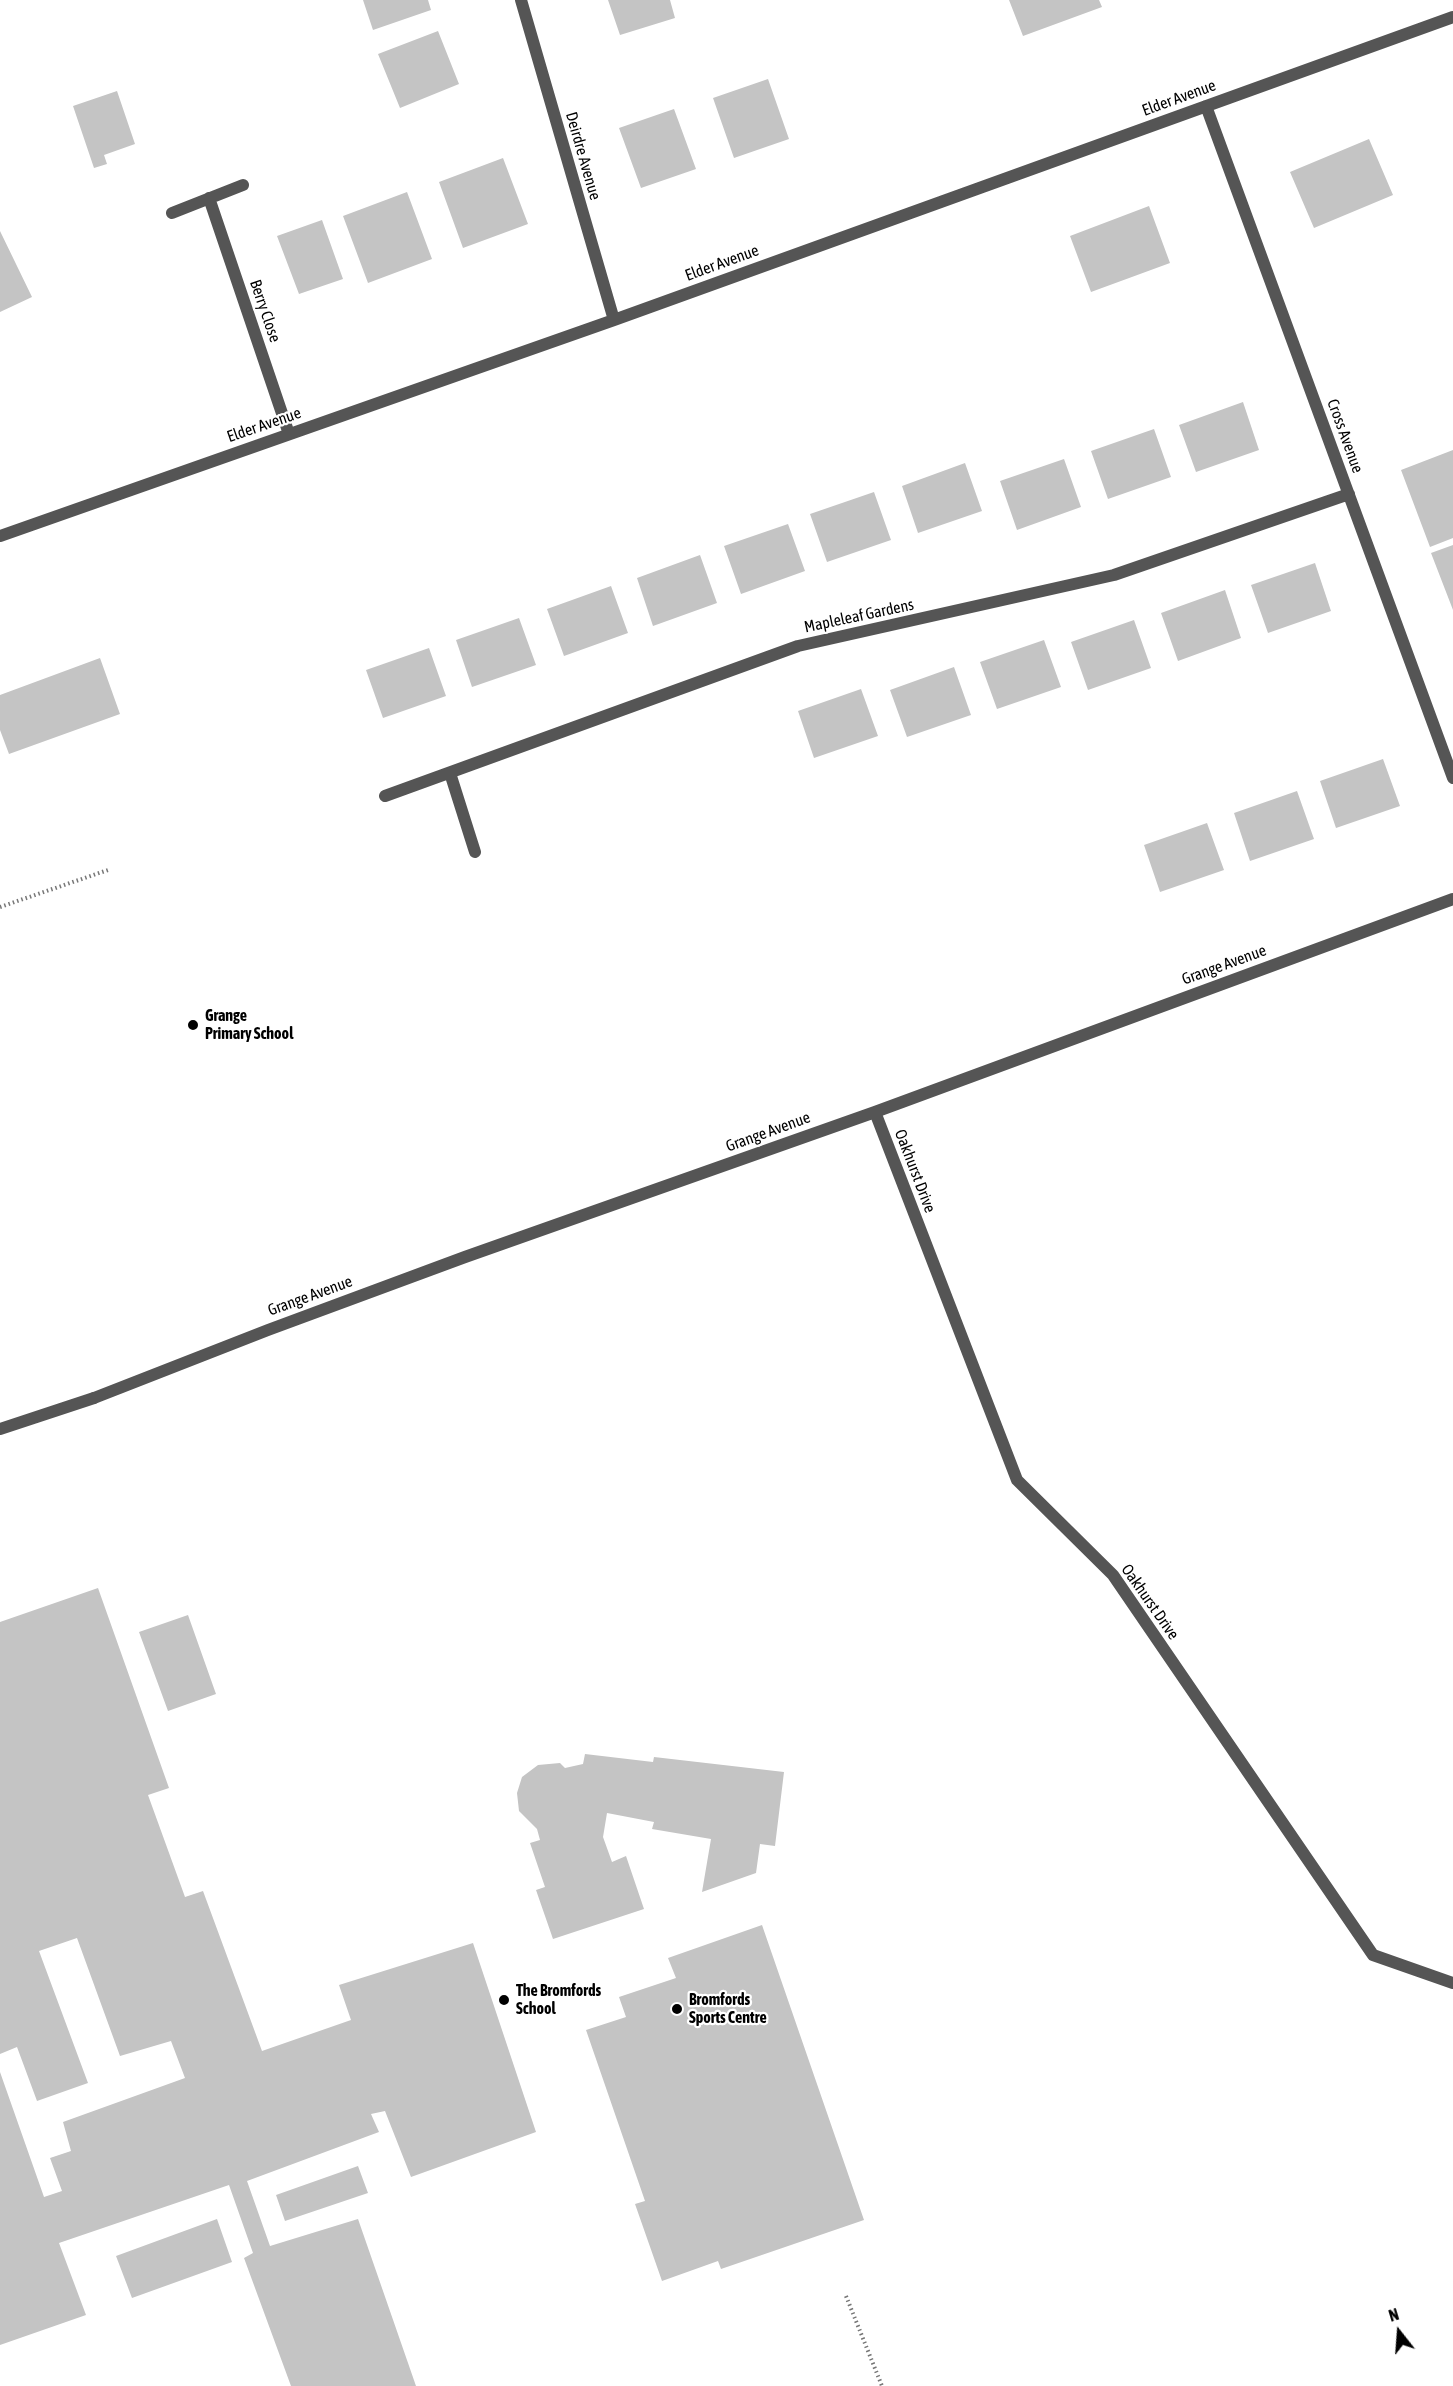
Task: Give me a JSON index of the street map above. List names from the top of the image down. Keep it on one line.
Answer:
{"streets":{"street":["Elder Avenue","Deirdre Avenue","Berry Close","Cross Avenue","Mapleleaf Gardens","Grange Avenue","Oakhurst Drive"]},"crossings":[["Elder Avenue","Deirdre Avenue"],["Elder Avenue","Berry Close"],["Elder Avenue","Cross Avenue"],["Cross Avenue","Mapleleaf Gardens"],["Grange Avenue","Oakhurst Drive"]],"places":["Grange Primary School","The Bromfords School","Bromfords Sports Centre"],"north":"top"}
